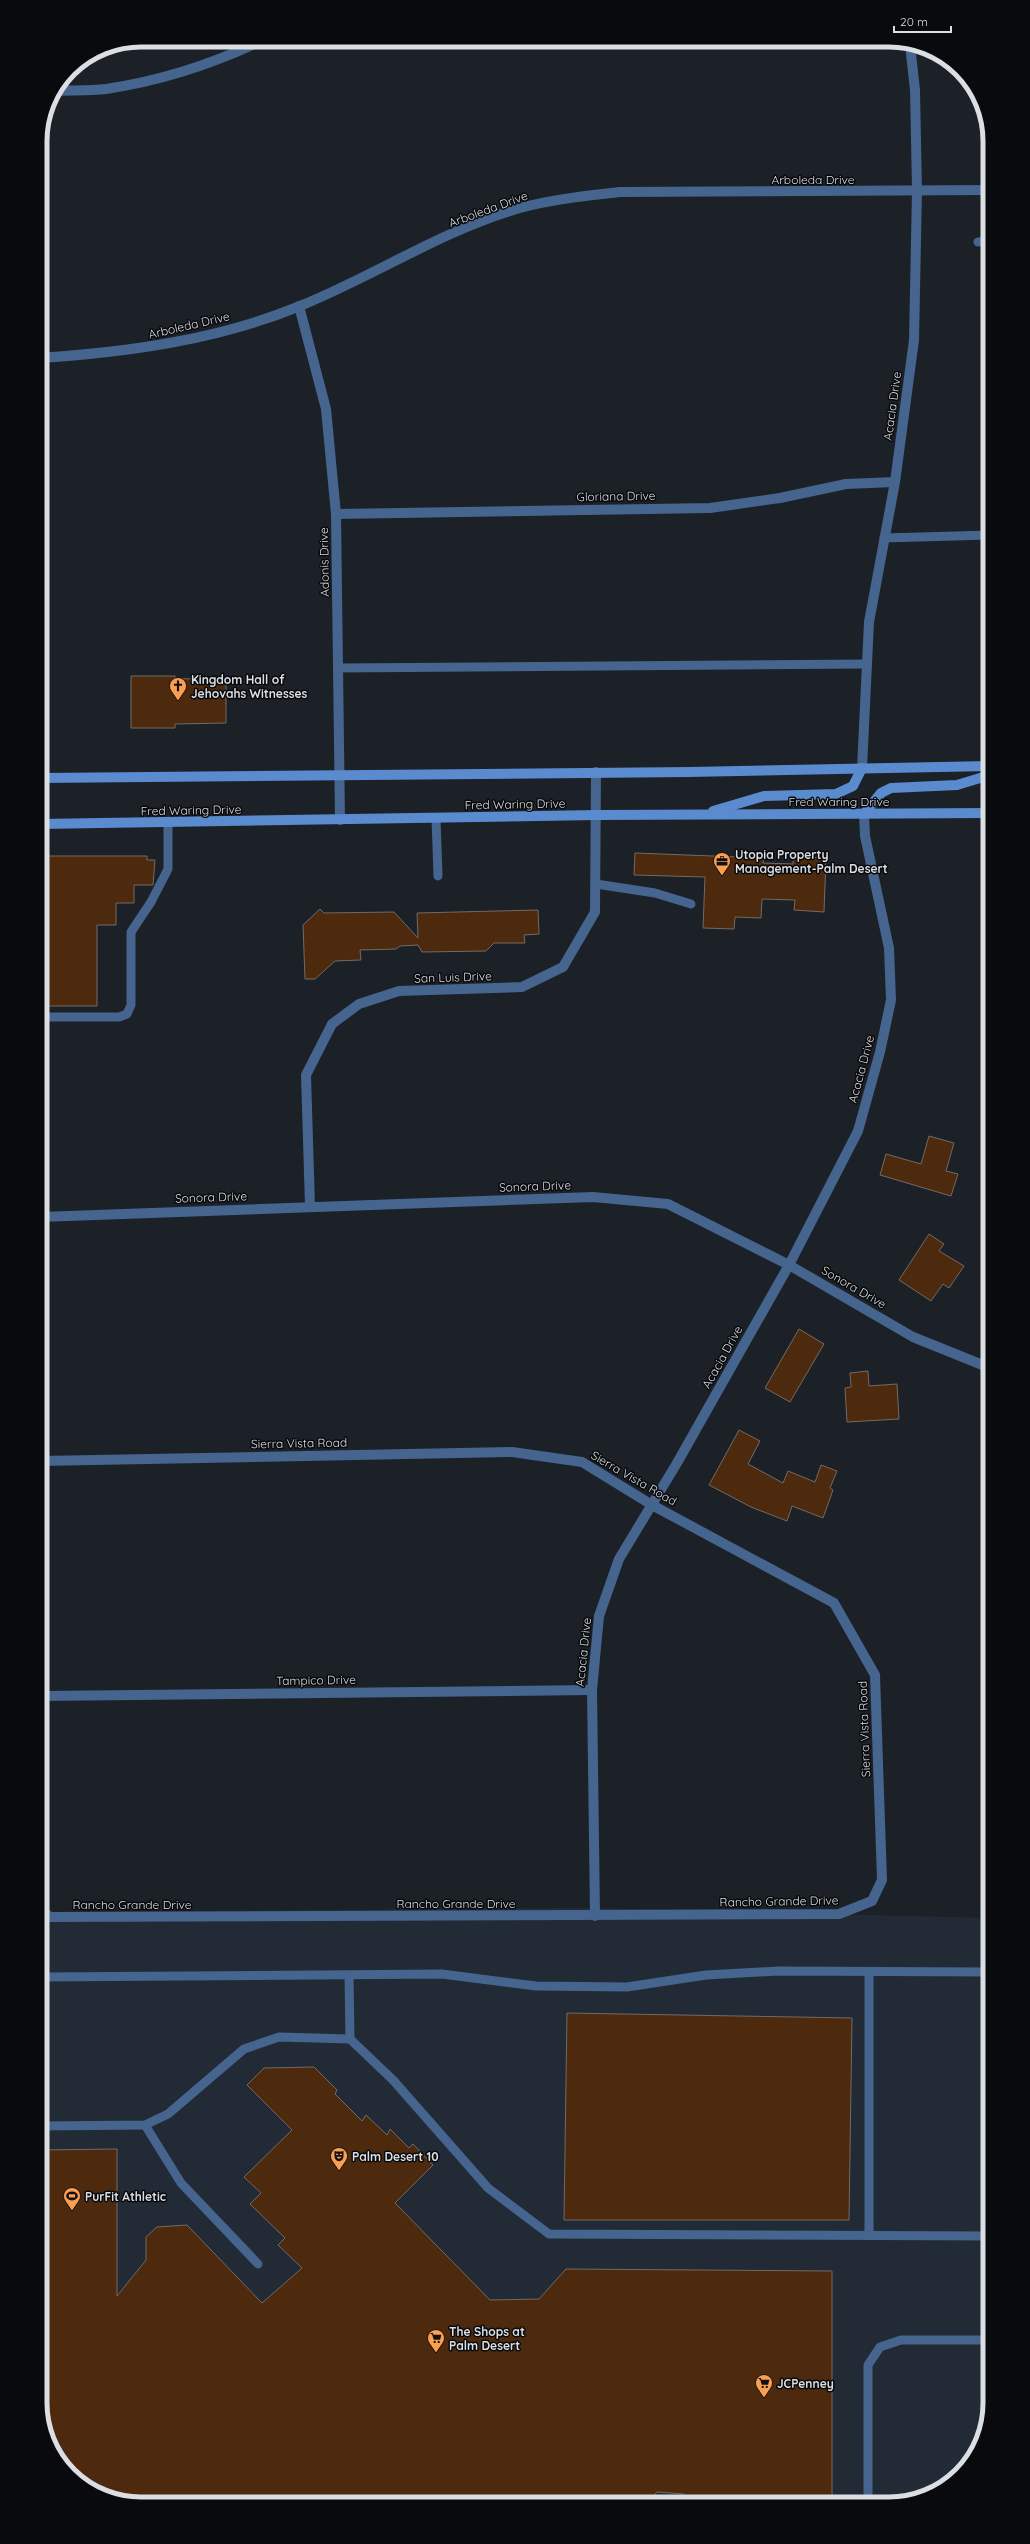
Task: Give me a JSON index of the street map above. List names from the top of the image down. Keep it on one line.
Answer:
{"streets":{"main road":["Fred Waring Drive"],"street":["Arboleda Drive","Acacia Drive","Gloriana Drive","Adonis Drive","San Luis Drive","Sonora Drive","Sierra Vista Road","Tampico Drive","Rancho Grande Drive"]},"crossings":[["Arboleda Drive","Acacia Drive"],["Arboleda Drive","Adonis Drive"],["Acacia Drive","Gloriana Drive"],["Acacia Drive","Fred Waring Drive"],["Acacia Drive","Sonora Drive"],["Acacia Drive","Sierra Vista Road"],["Acacia Drive","Tampico Drive"],["Acacia Drive","Rancho Grande Drive"],["Gloriana Drive","Adonis Drive"],["Adonis Drive","Fred Waring Drive"],["Fred Waring Drive","San Luis Drive"],["San Luis Drive","Sonora Drive"],["Sierra Vista Road","Rancho Grande Drive"]],"places":{"church":["Kingdom Hall of Jehovahs Witnesses"],"office":["Utopia Property Management-Palm Desert"],"theatre":["Palm Desert 10"],"sports":["PurFit Athletic"],"supermarket":["The Shops at Palm Desert","JCPenney"]},"scale_bar":"20 m"}
